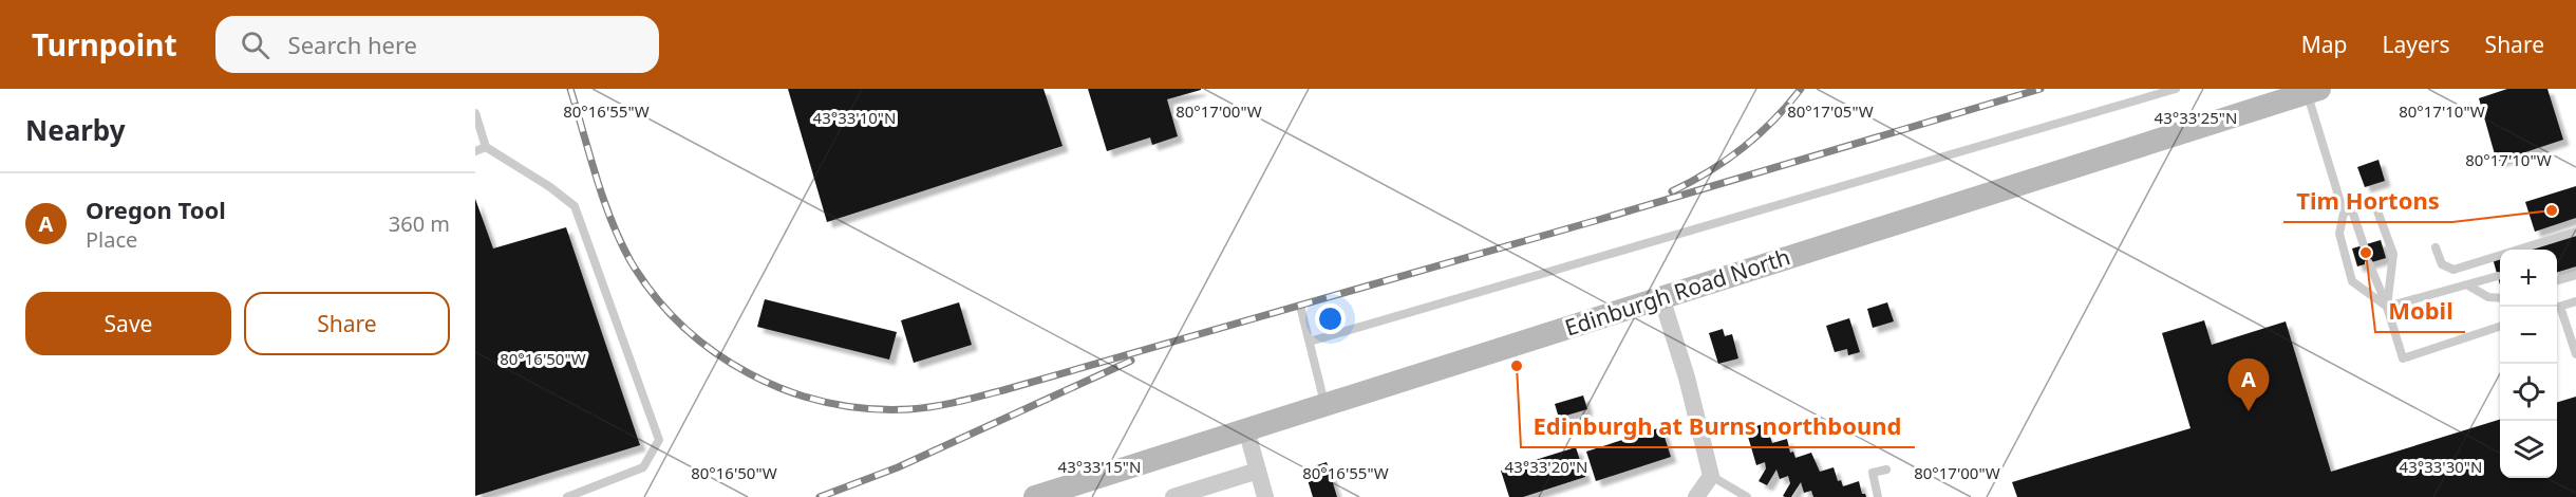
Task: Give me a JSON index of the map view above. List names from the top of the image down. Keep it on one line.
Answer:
{"streets":{"main road":["Edinburgh Road North"]},"places":["Tim Hortons","Mobil","Edinburgh at Burns northbound"],"page":{"header":"Turnpoint","search":"Search here","nav":["Map","Layers","Share"],"heading":"Nearby","list":[{"mark":"A","name":"Oregon Tool","note":"Place","value":"360 m"}],"map_buttons":["+","−"],"buttons":["Save","Share"],"pins":"A"},"coordinates":["80°16'55\"W","80°17'00\"W","80°17'10\"W","80°17'05\"W","43°33'10\"N","43°33'25\"N","80°16'50\"W","43°33'15\"N","43°33'20\"N","43°33'30\"N"]}
